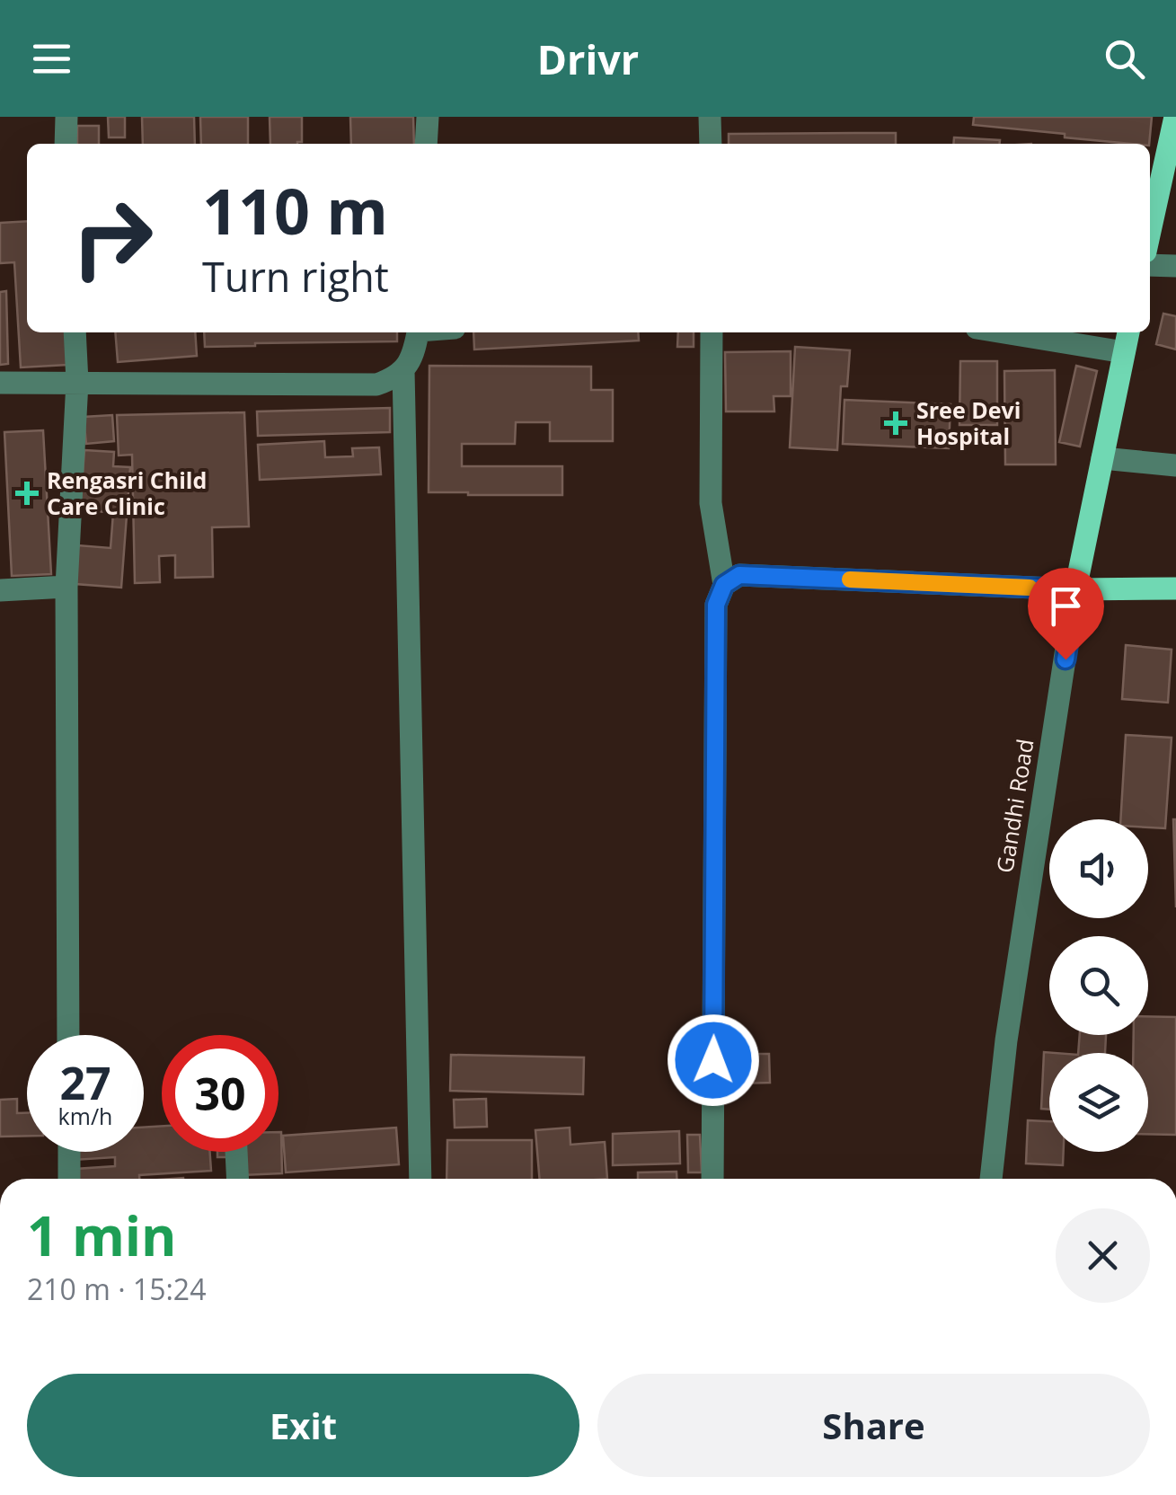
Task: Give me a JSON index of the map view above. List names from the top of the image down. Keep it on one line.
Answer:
{"streets":{"main road":["Gandhi Road"]},"places":{"health":["Sree Devi Hospital","Rengasri Child Care Clinic"]},"page":{"header":"Drivr","turn":["110 m","Turn right"],"speed":"27 km/h","limit":"30","heading":["1 min","210 m · 15:24"],"buttons":["Exit","Share"]}}
